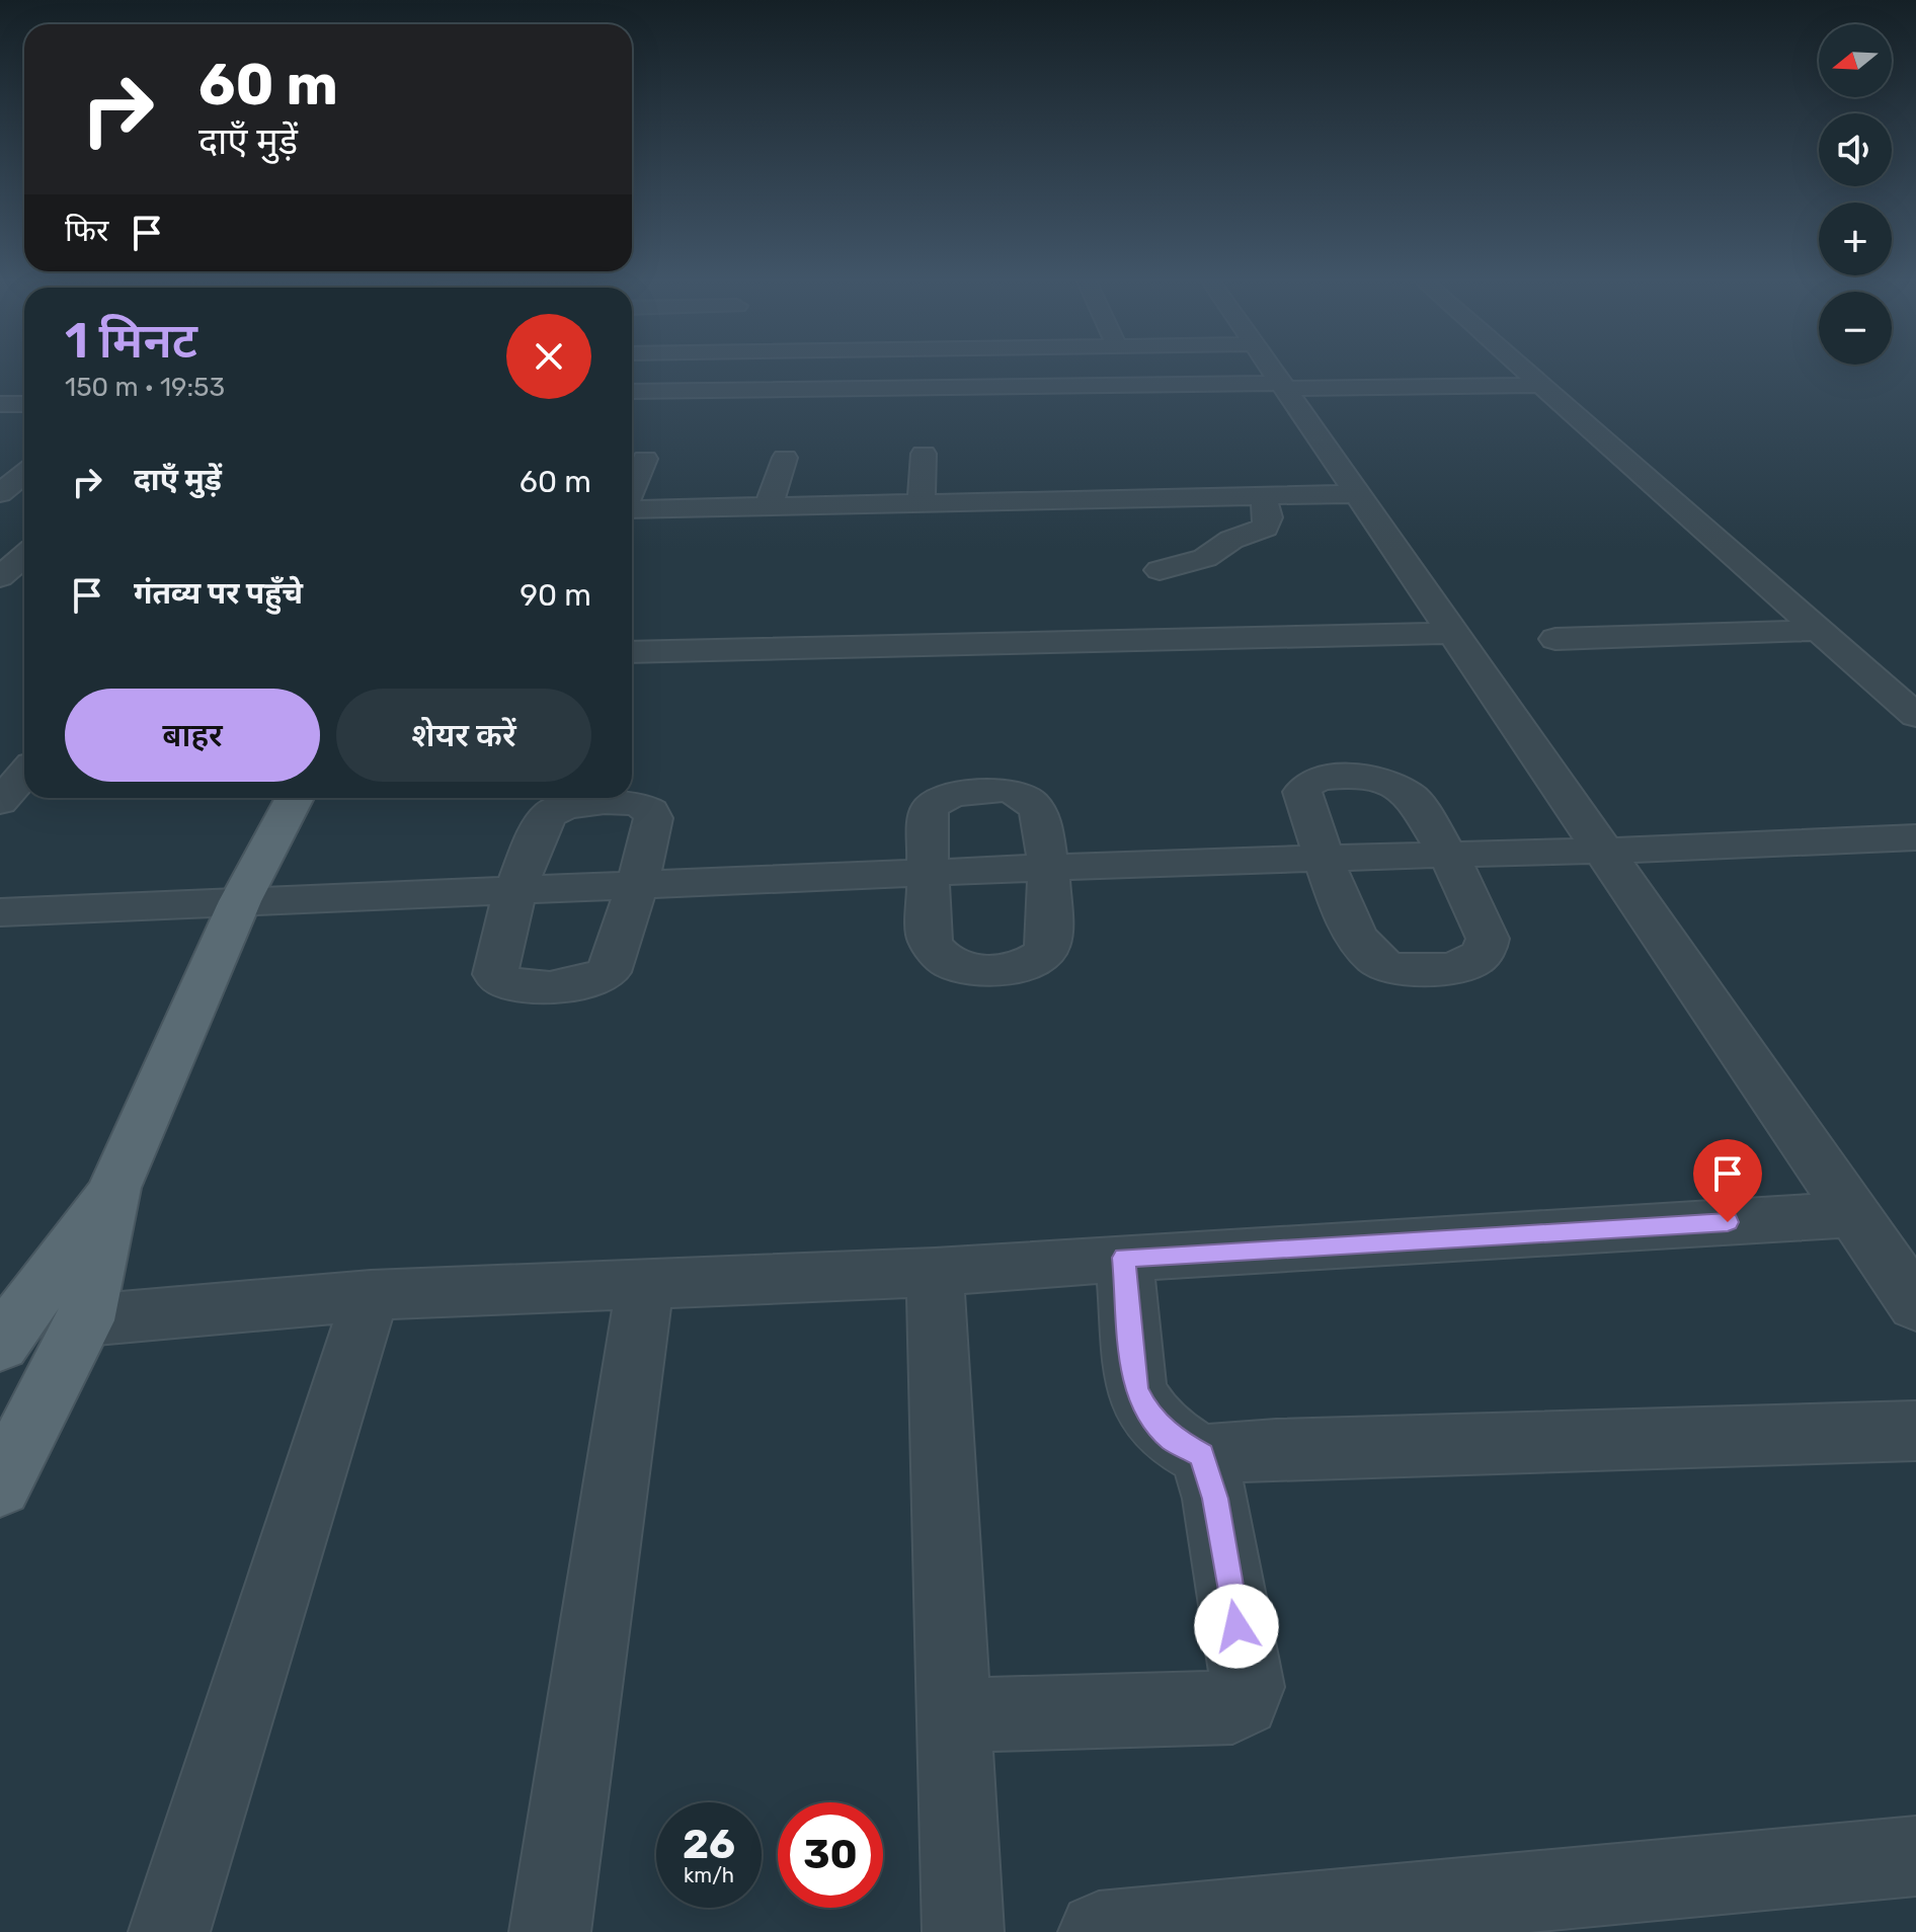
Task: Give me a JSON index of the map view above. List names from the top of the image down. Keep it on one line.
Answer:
{"north":"left","page":{"map_buttons":["+","−"],"turn":["60 m","दाएँ मुड़ें"],"then":"फिर","heading":["1 मिनट","150 m · 19:53"],"list":[{"name":"दाएँ मुड़ें","value":"60 m"},{"name":"गंतव्य पर पहुँचे","value":"90 m"}],"buttons":["बाहर","शेयर करें"],"speed":"26 km/h","limit":"30"}}
